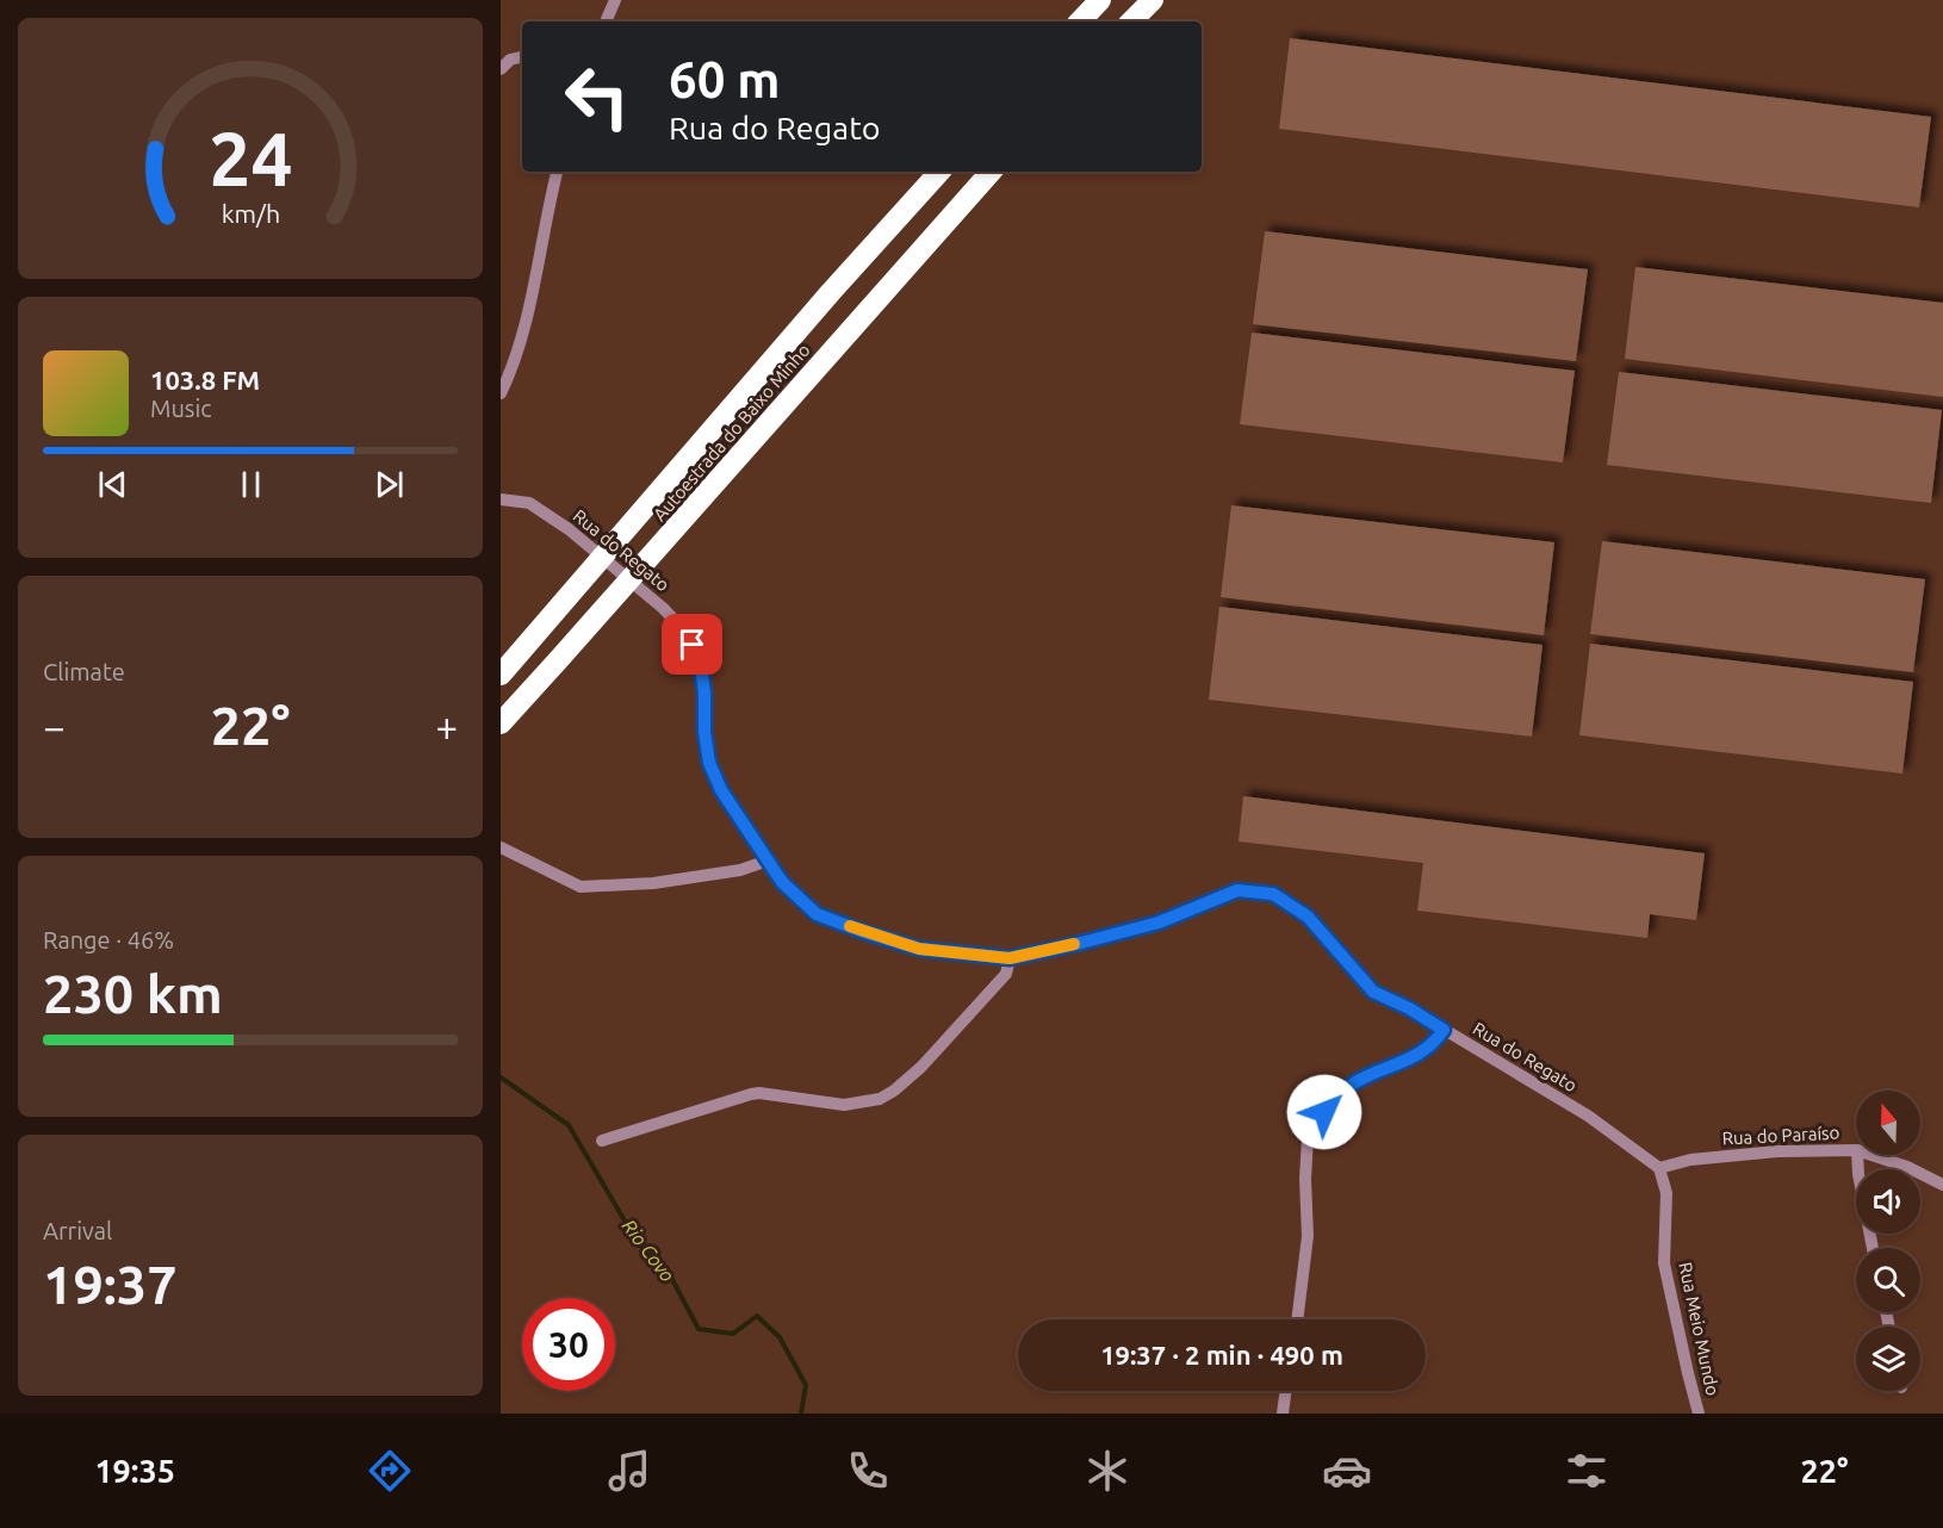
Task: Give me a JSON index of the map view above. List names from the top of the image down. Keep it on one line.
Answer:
{"streets":{"highway":["Autoestrada do Baixo Minho"],"street":["Rua do Regato","Rua do Paraíso","Rua Meio Mundo"]},"crossings":[["Rua do Regato","Rua do Paraíso"],["Rua do Regato","Rua Meio Mundo"],["Rua do Paraíso","Rua Meio Mundo"]],"water":["Rio Covo"],"north":"top","page":{"turn":["60 m","Rua do Regato"],"song":["103.8 FM","Music"],"tile":["Climate",["Range · 46%","230 km"],["Arrival","19:37"]],"heat":["−","22°","+"],"limit":"30","trip":"19:37 · 2 min · 490 m","tabs":["19:35","22°"],"gauge":["24","km/h"]}}
